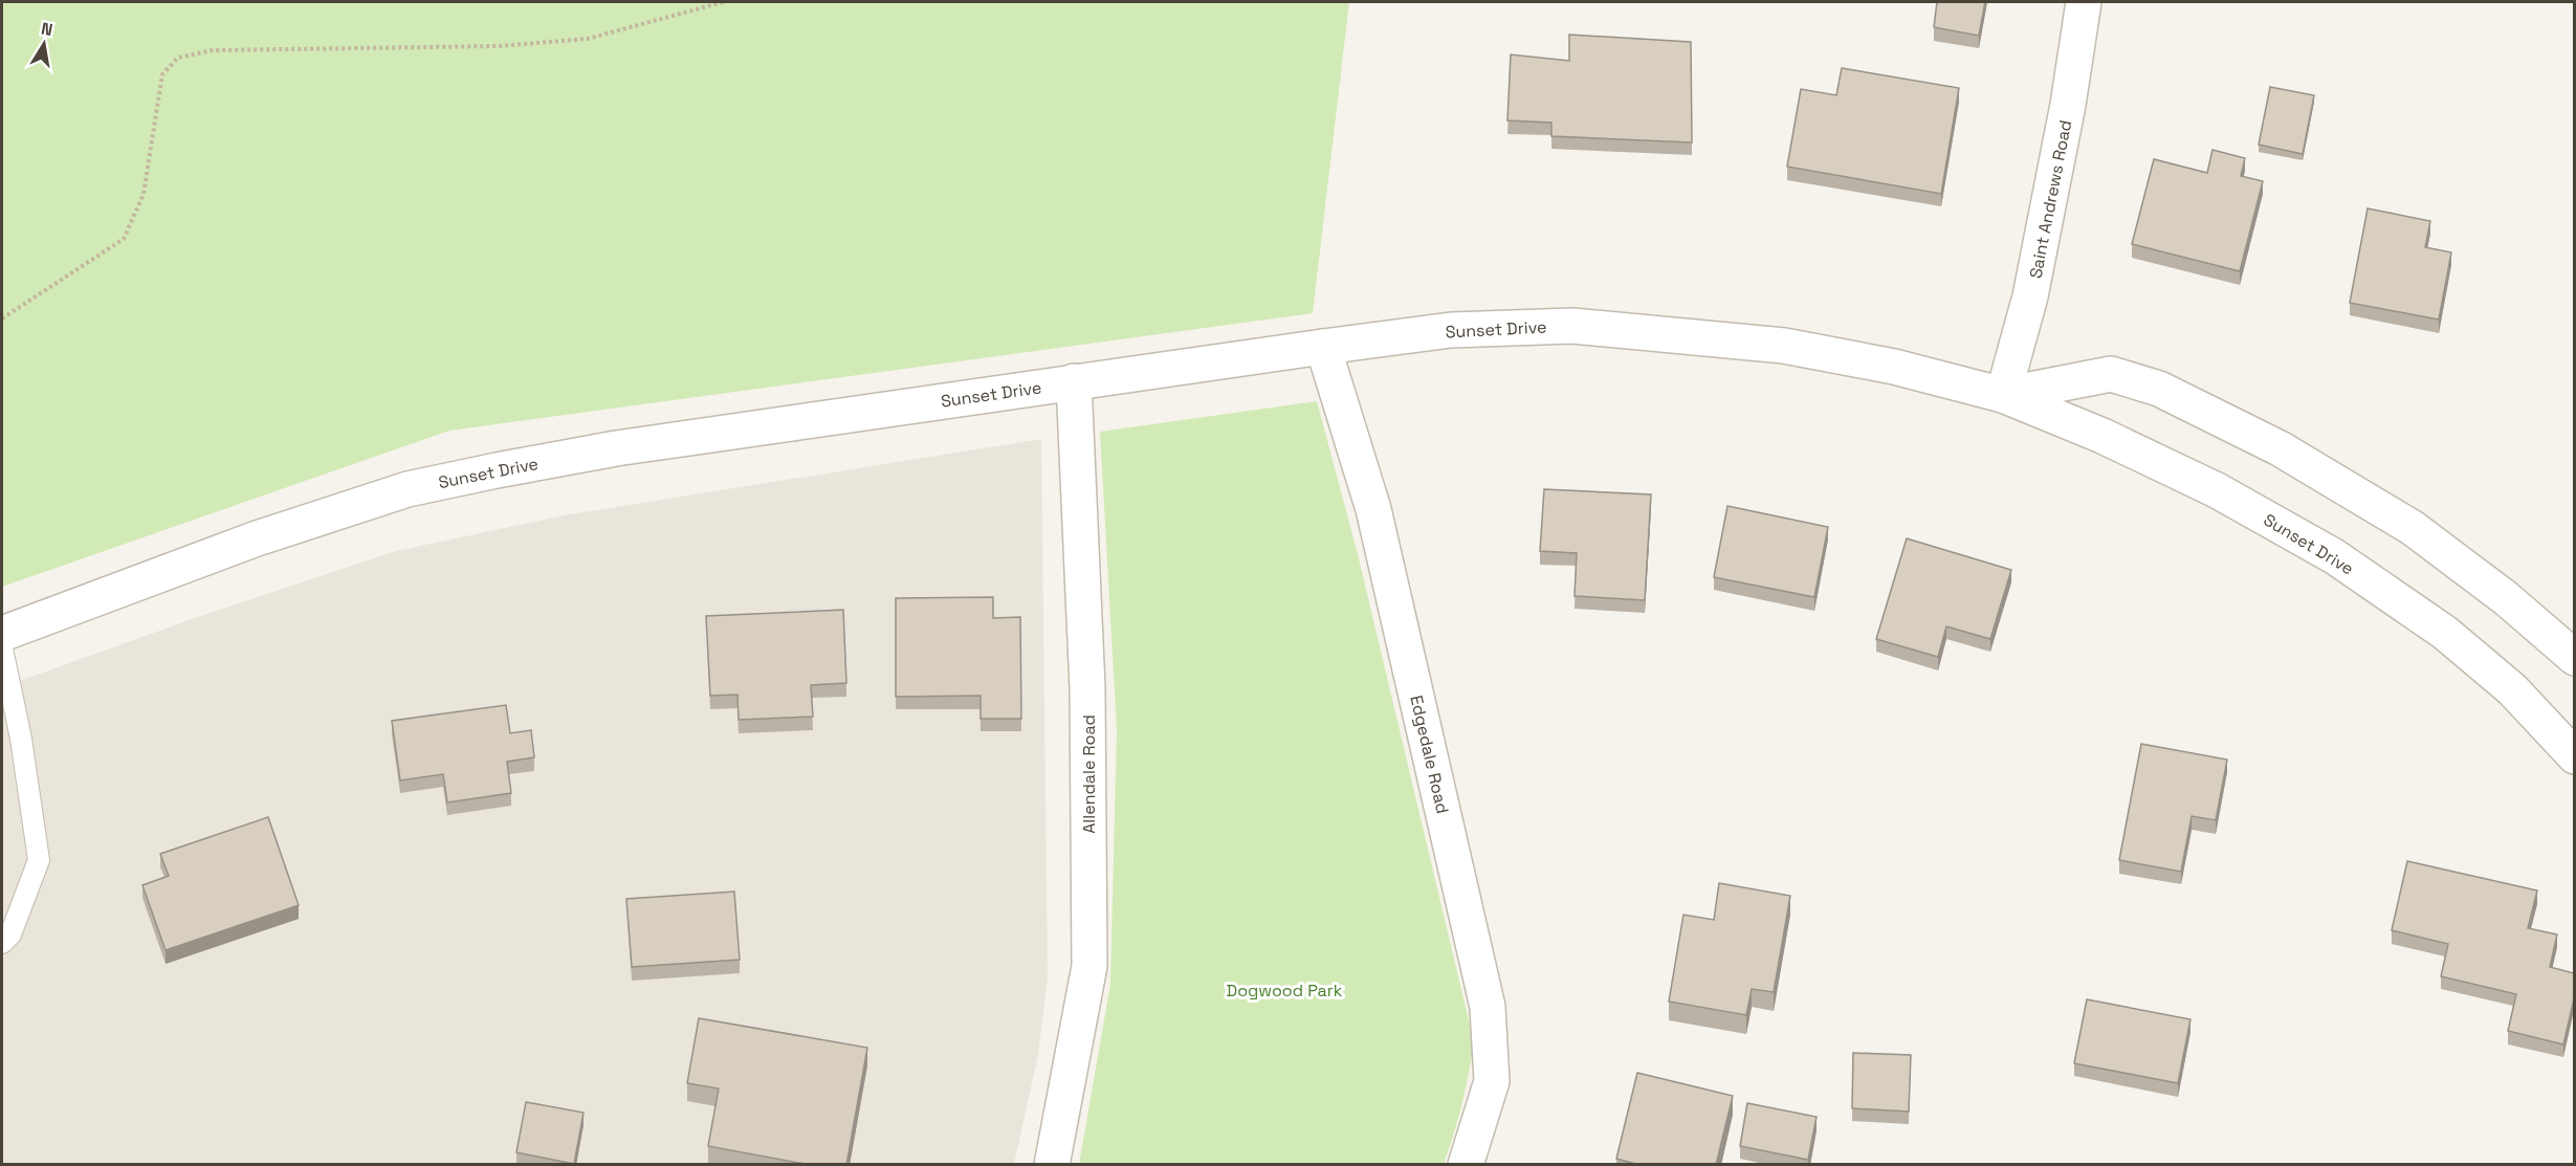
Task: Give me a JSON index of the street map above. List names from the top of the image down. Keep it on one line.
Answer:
{"streets":{"street":["Saint Andrews Road","Sunset Drive","Edgedale Road","Allendale Road"]},"crossings":[["Saint Andrews Road","Sunset Drive"],["Sunset Drive","Edgedale Road"],["Sunset Drive","Allendale Road"]],"parks":["Dogwood Park"],"north":"top"}
